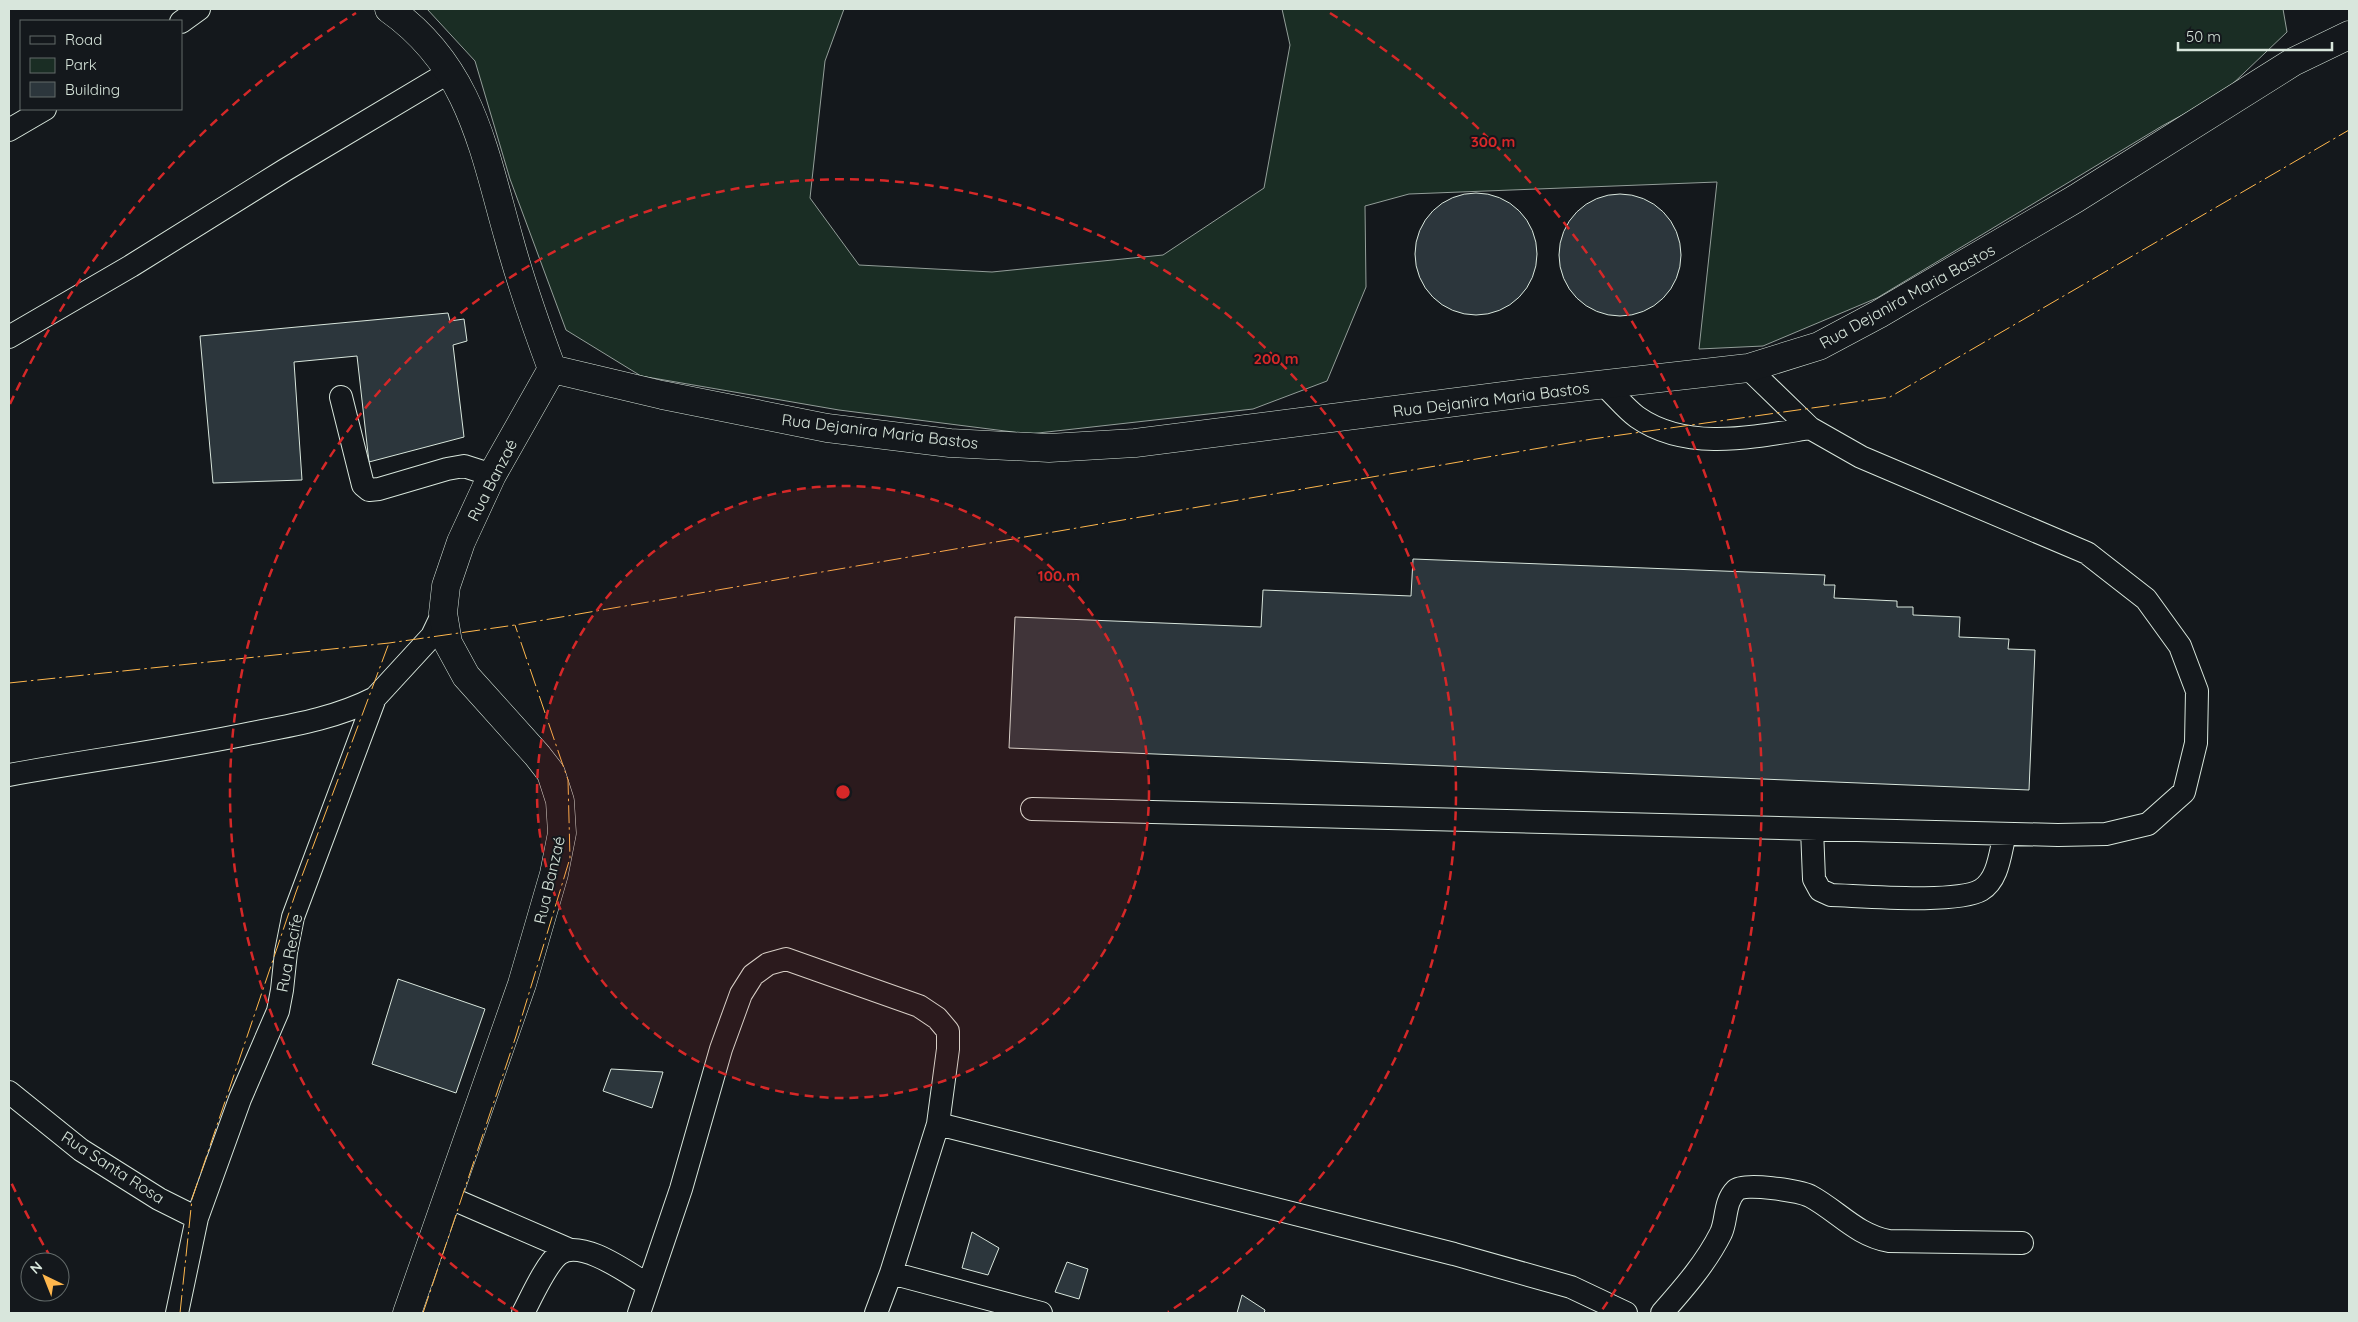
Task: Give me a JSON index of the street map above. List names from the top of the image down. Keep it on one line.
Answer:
{"streets":{"main road":["Rua Dejanira Maria Bastos","Rua Banzaé"],"street":["Rua Recife","Rua Santa Rosa"]},"crossings":[["Rua Dejanira Maria Bastos","Rua Banzaé"],["Rua Banzaé","Rua Recife"],["Rua Recife","Rua Santa Rosa"]],"legend":["Road","Park","Building"],"scale_bar":"50 m","north":"top left","rings":["300 m","200 m","100 m"]}
